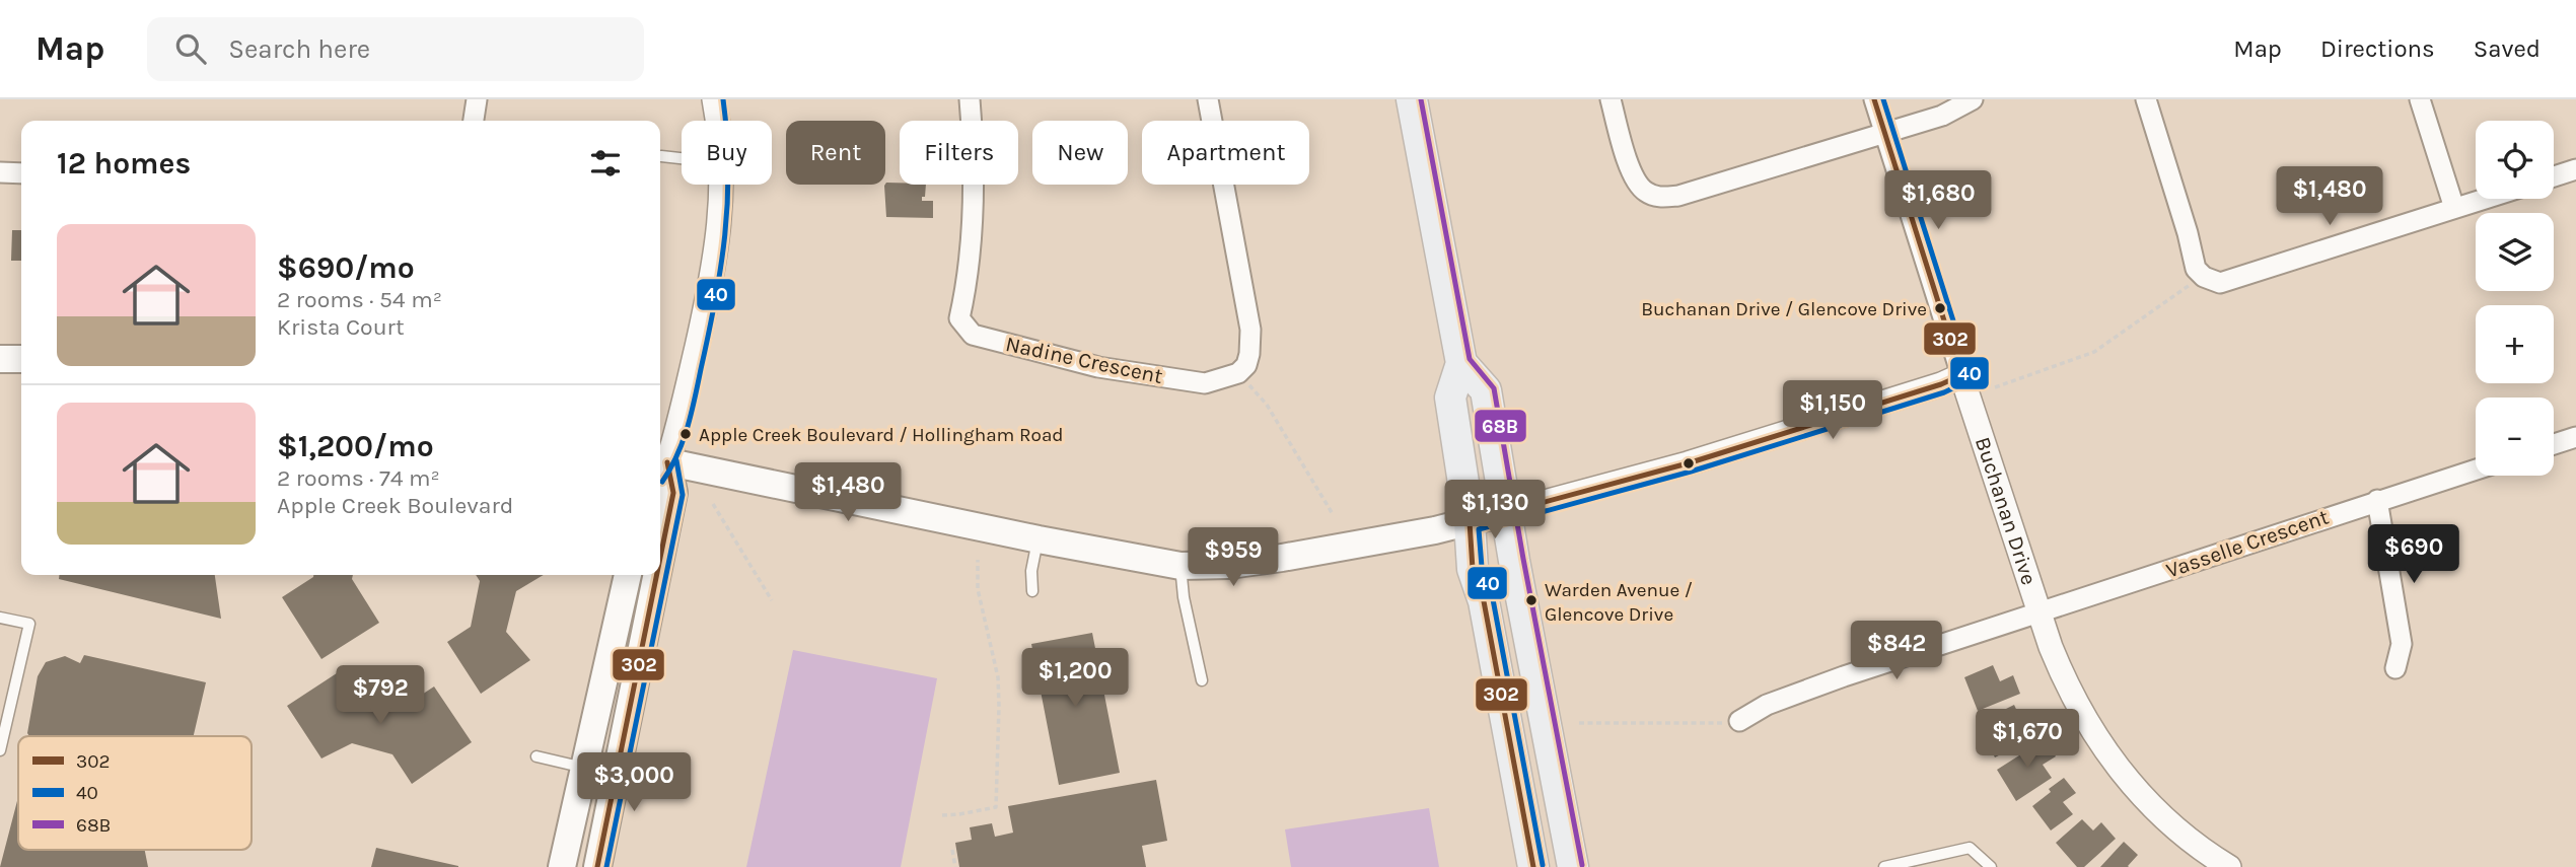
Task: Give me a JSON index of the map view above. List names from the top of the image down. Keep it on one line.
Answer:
{"streets":{"street":["Nadine Crescent","Buchanan Drive","Vasselle Crescent"]},"crossings":[["Buchanan Drive","Vasselle Crescent"]],"places":["Buchanan Drive / Glencove Drive","Apple Creek Boulevard / Hollingham Road","Warden Avenue / Glencove Drive"],"lines":["transit line 302","transit line 40","transit line 68B"],"legend":["302","40","68B"],"page":{"header":"Map","search":"Search here","nav":["Map","Directions","Saved"],"map_buttons":["+","−"],"chip":["Buy","Rent","Filters","New","Apartment"],"heading":"12 homes","price":["$1,480","$1,680","$1,150","$1,480","$1,130","$690","$959","$842","$1,200","$792","$1,670","$3,000"],"list":[{"name":"$690/mo","note":"2 rooms · 54 m² · Krista Court"},{"name":"$1,200/mo","note":"2 rooms · 74 m² · Apple Creek Boulevard"}]}}
